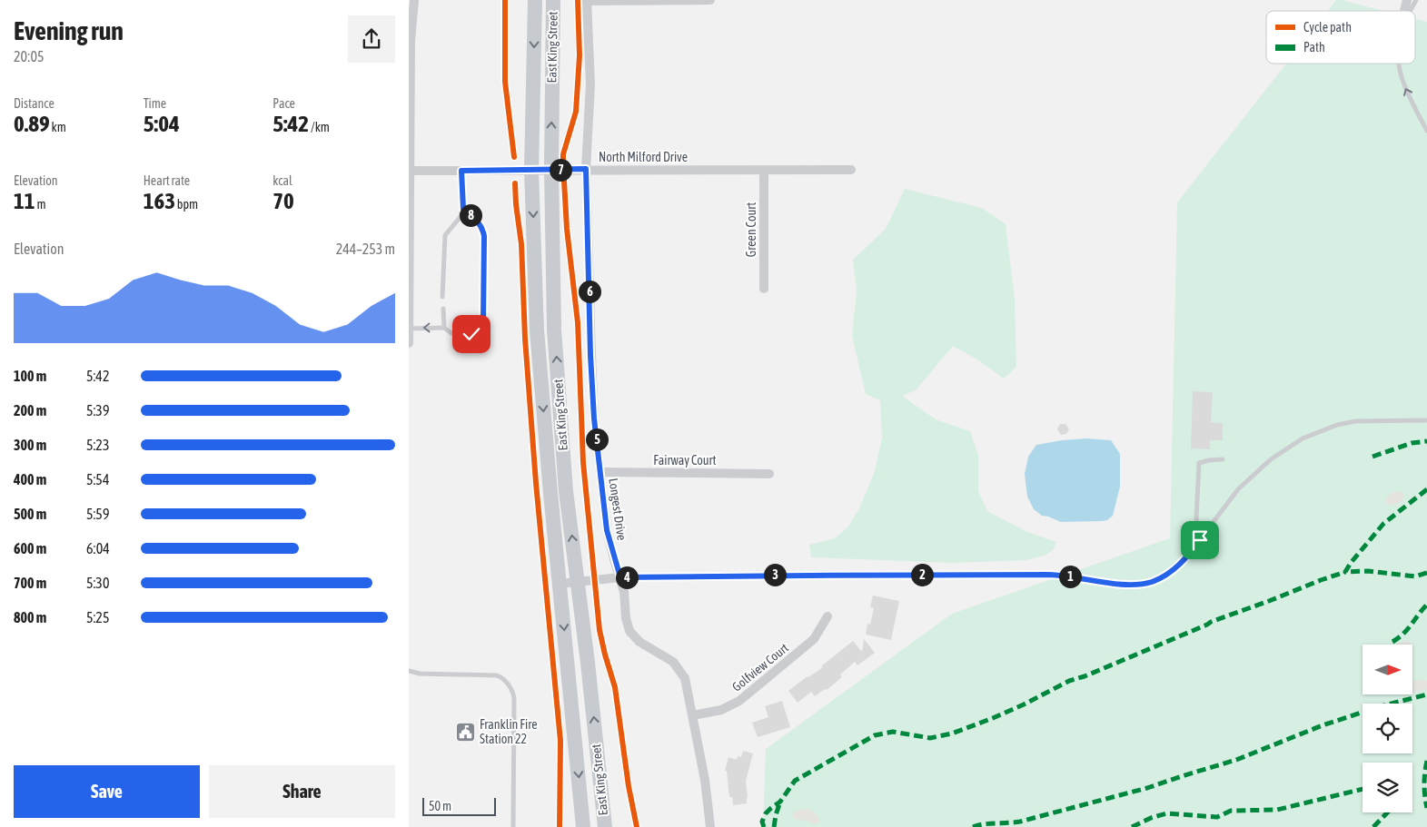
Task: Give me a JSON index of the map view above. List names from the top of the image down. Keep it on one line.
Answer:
{"streets":{"main road":["East King Street"],"street":["North Milford Drive","Green Court","Fairway Court","Longest Drive","Golfview Court"]},"crossings":[["East King Street","North Milford Drive"],["North Milford Drive","Green Court"],["North Milford Drive","Longest Drive"],["Fairway Court","Longest Drive"],["Longest Drive","Golfview Court"]],"places":{"public building":["Franklin Fire Station 22"]},"legend":["Cycle path","Path"],"scale_bar":"50 m","north":"right","page":{"heading":["Evening run","20:05"],"stats":[["Distance","0.89 km"],["Time","5:04"],["Pace","5:42 /km"],["Elevation","11 m"],["Heart rate","163 bpm"],["kcal","70"]],"pins":["7","8","6","5","2","3","1","4"],"chart":["Elevation","244–253 m"],"list":[{"name":"100 m","note":"5:42"},{"name":"200 m","note":"5:39"},{"name":"300 m","note":"5:23"},{"name":"400 m","note":"5:54"},{"name":"500 m","note":"5:59"},{"name":"600 m","note":"6:04"},{"name":"700 m","note":"5:30"},{"name":"800 m","note":"5:25"}],"buttons":["Save","Share"],"scale":"50 m"}}
